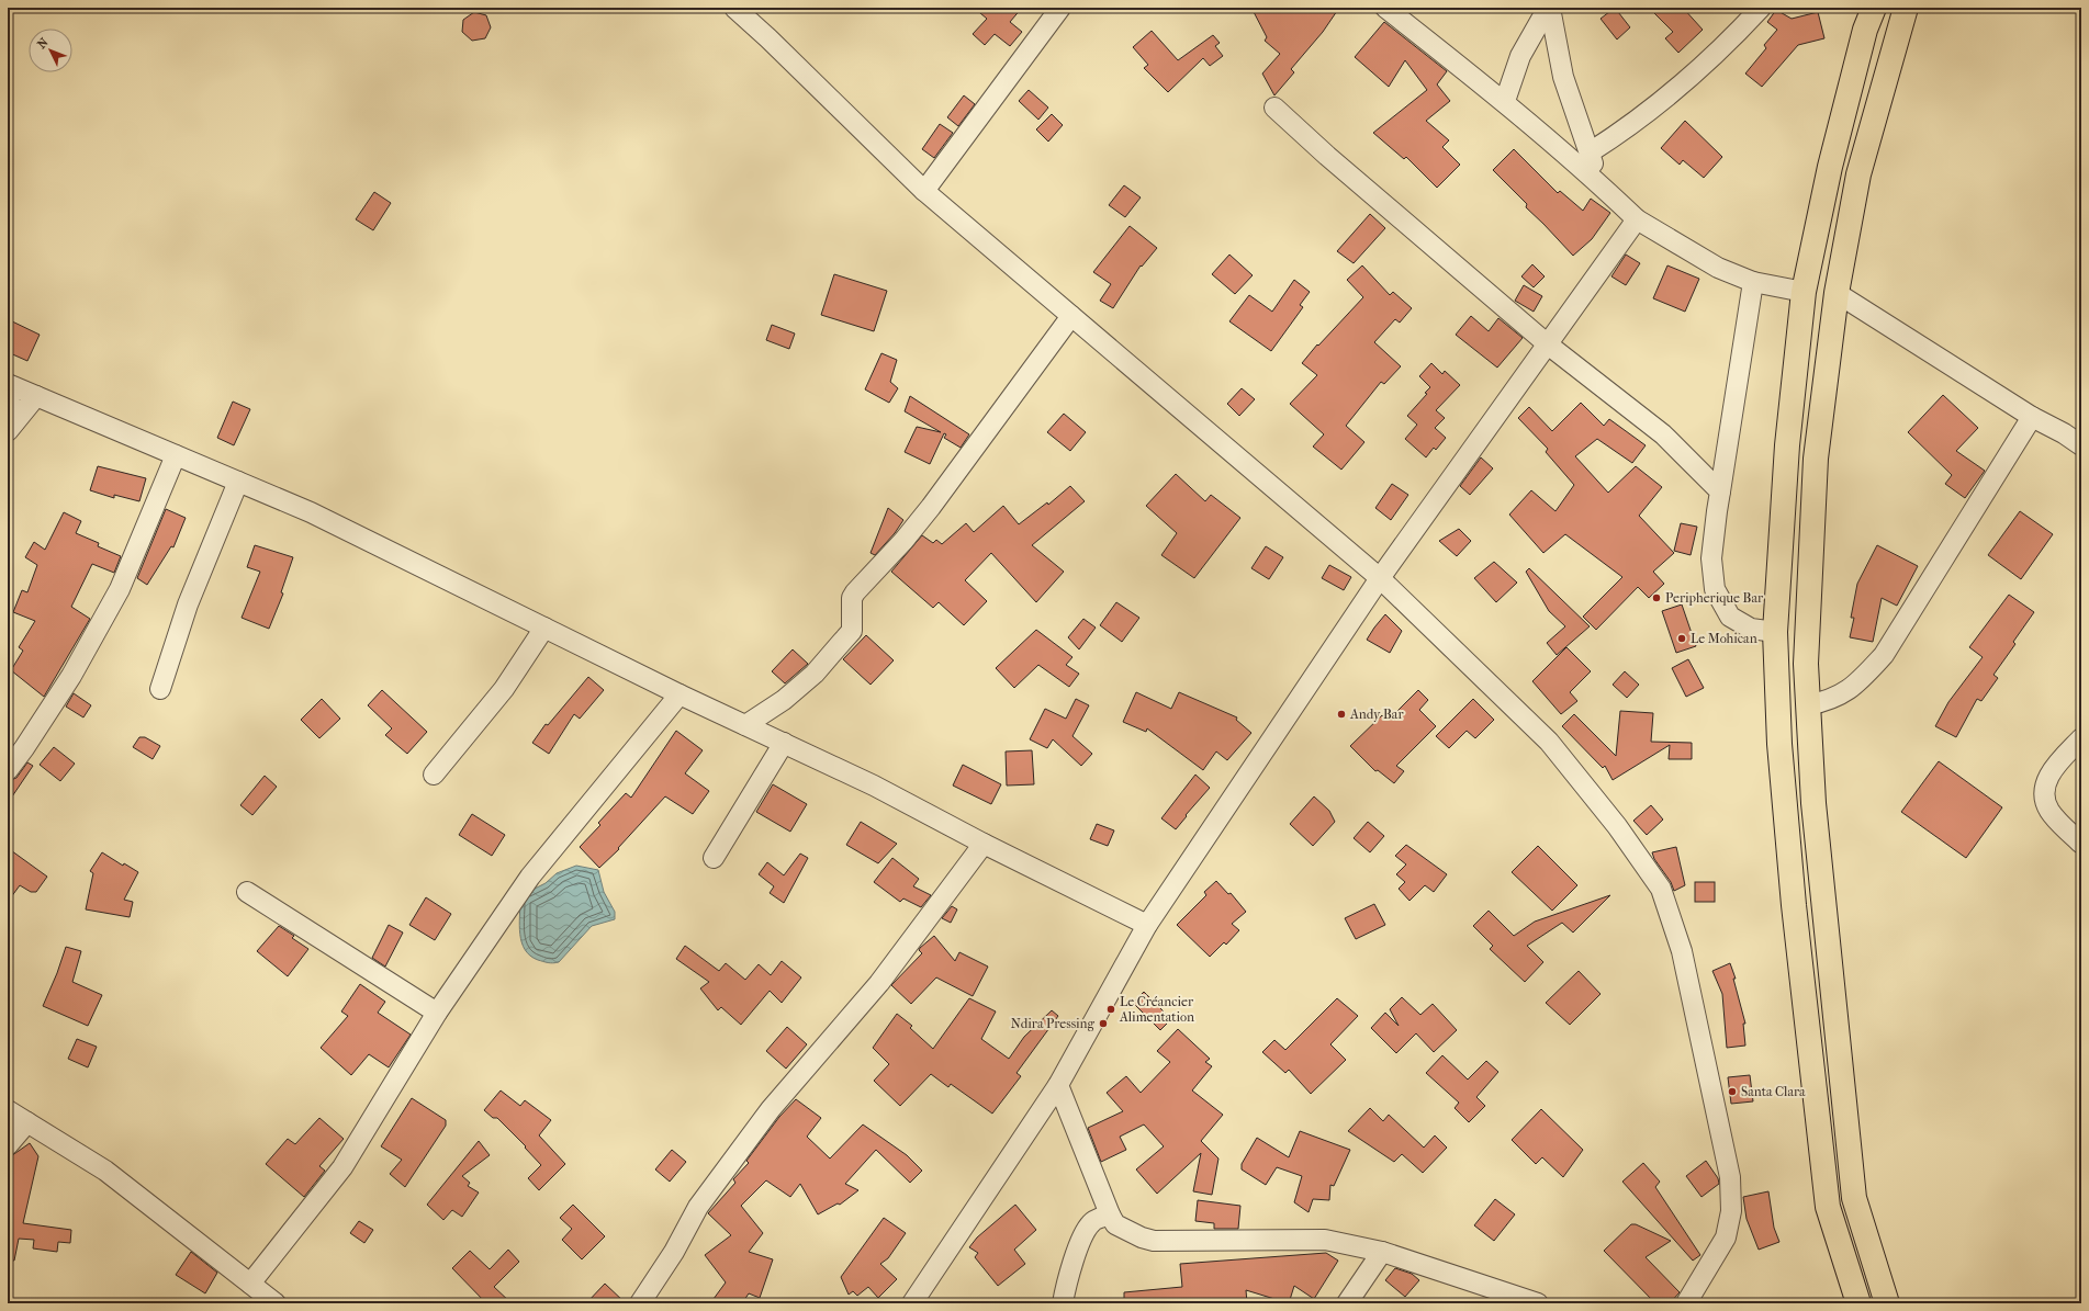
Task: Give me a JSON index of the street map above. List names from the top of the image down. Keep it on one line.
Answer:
{"places":["Peripherique Bar","Le Mohican","Andy Bar","Le Créancier Alimentation","Ndira Pressing","Santa Clara"],"north":"top left"}
